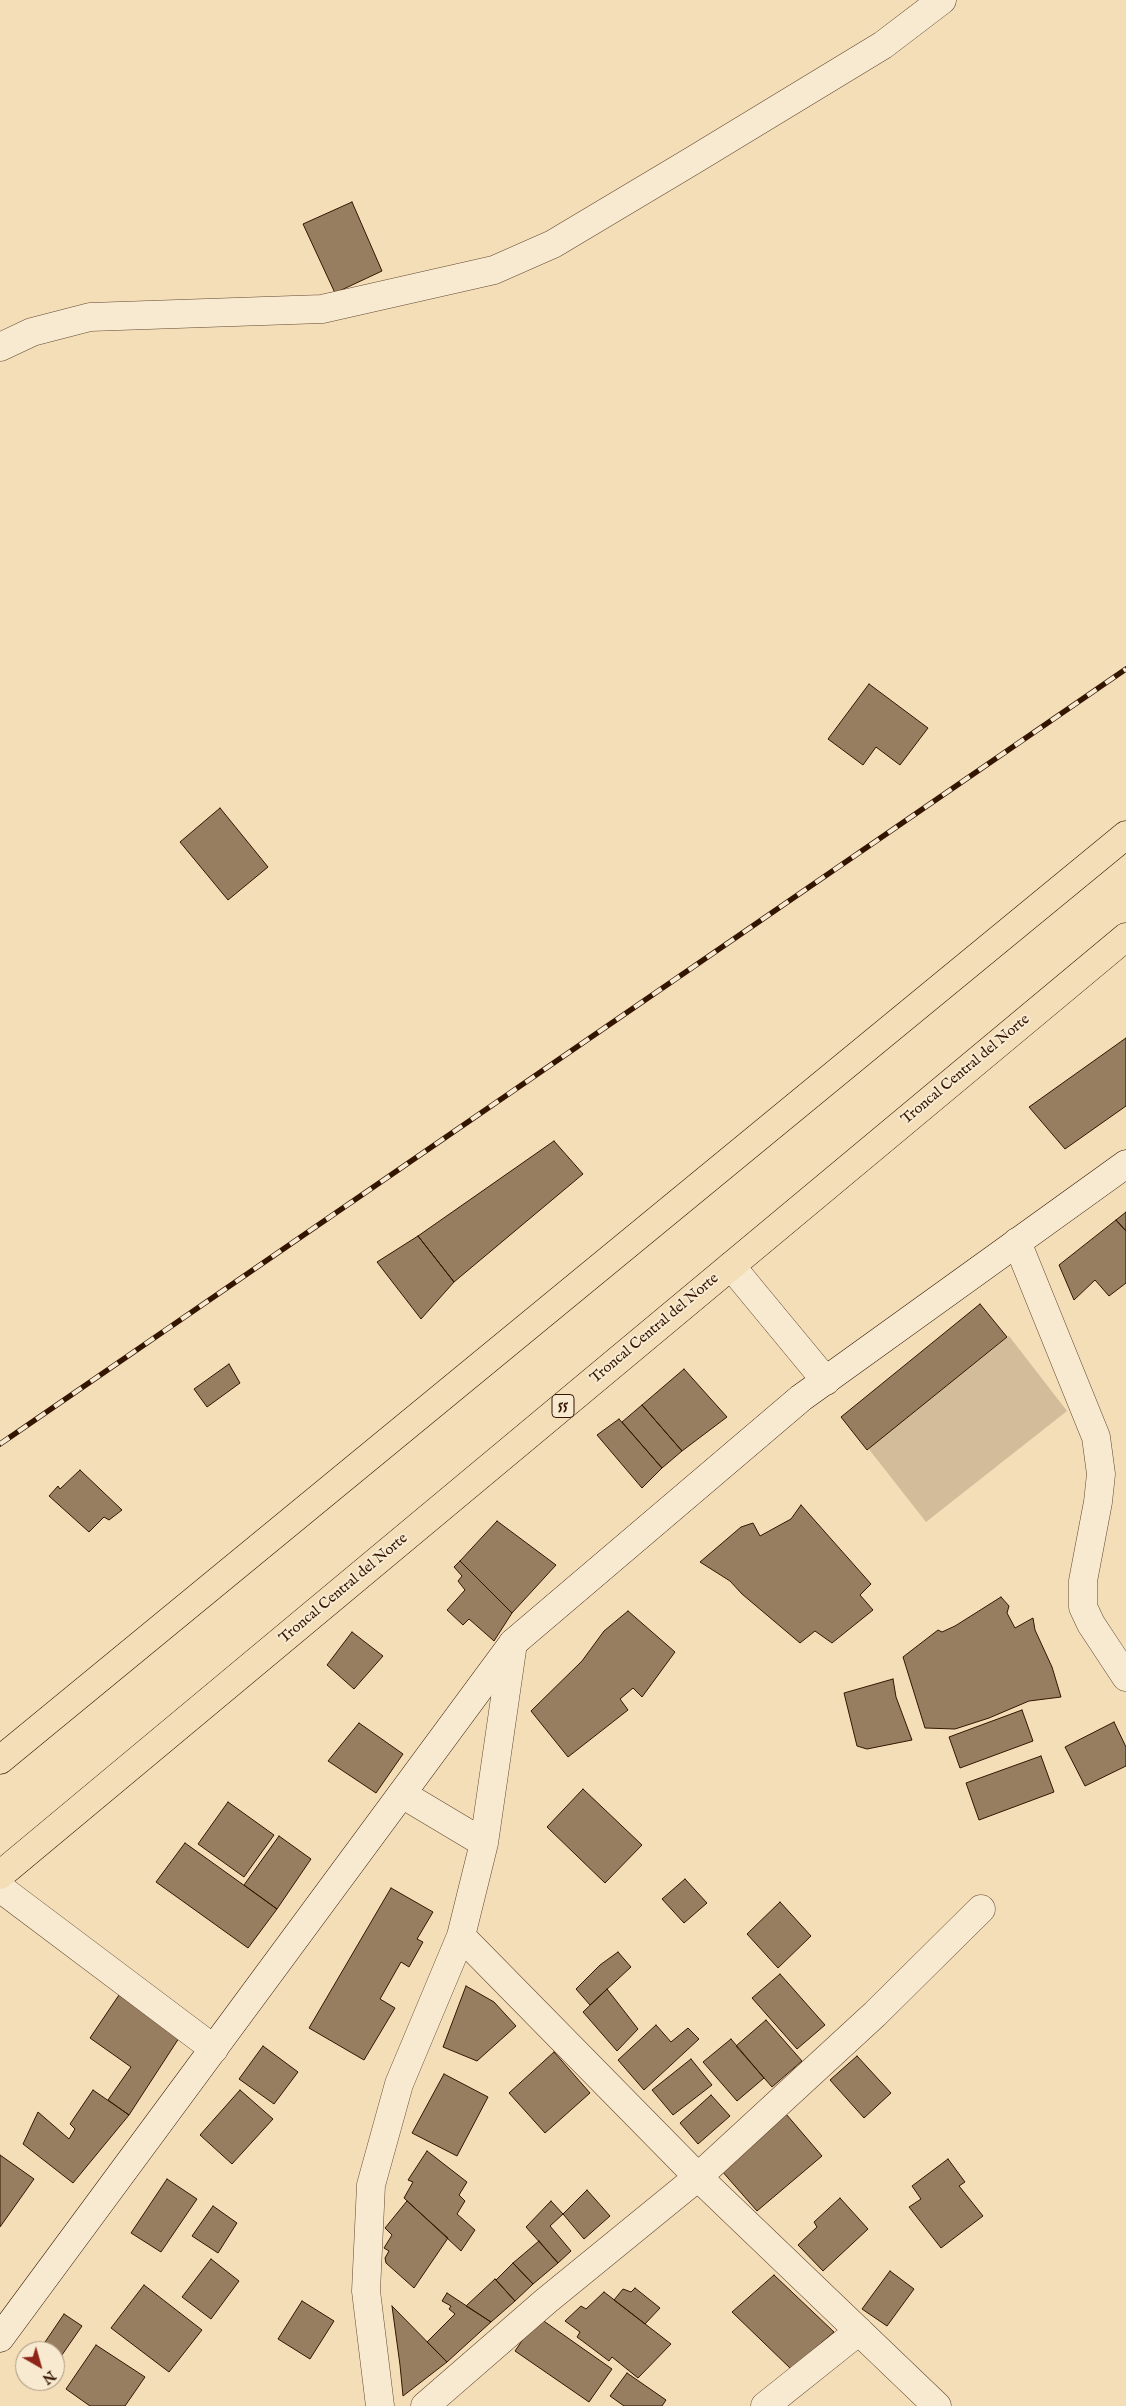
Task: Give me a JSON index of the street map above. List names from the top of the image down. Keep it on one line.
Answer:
{"streets":{"highway":["Troncal Central del Norte","55"]},"north":"bottom right"}
